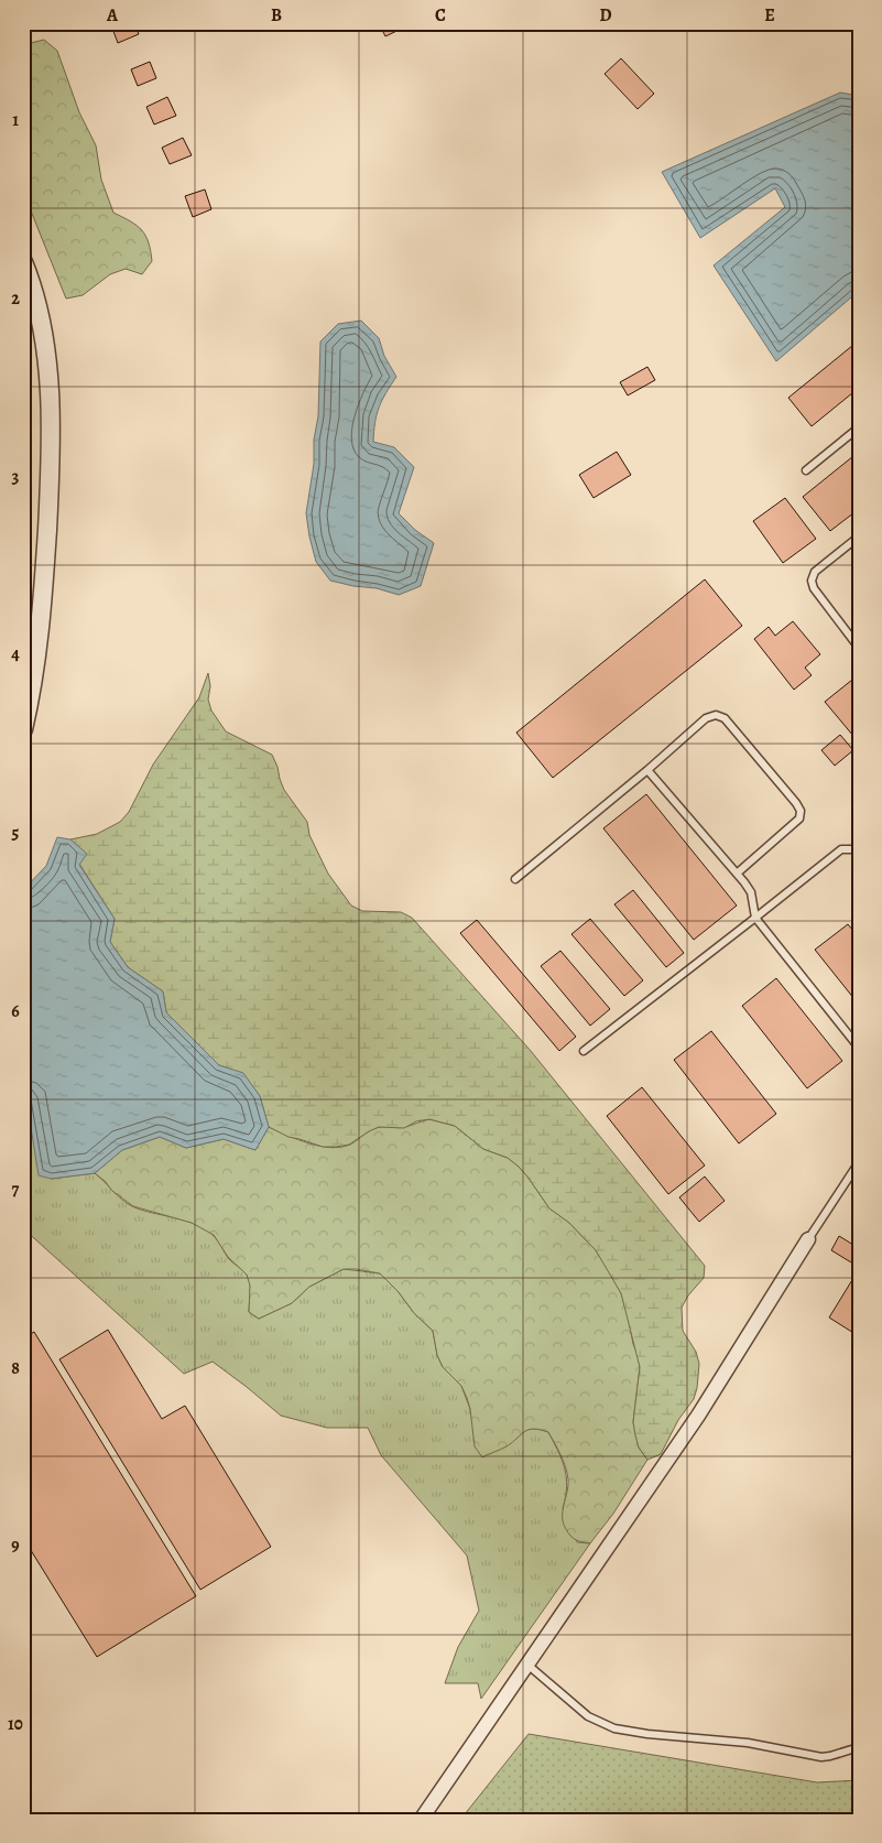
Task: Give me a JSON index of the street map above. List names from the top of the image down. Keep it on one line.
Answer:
{"grid":{"columns":["A","B","C","D","E"],"rows":["1","2","3","4","5","6","7","8","9","10"]}}
